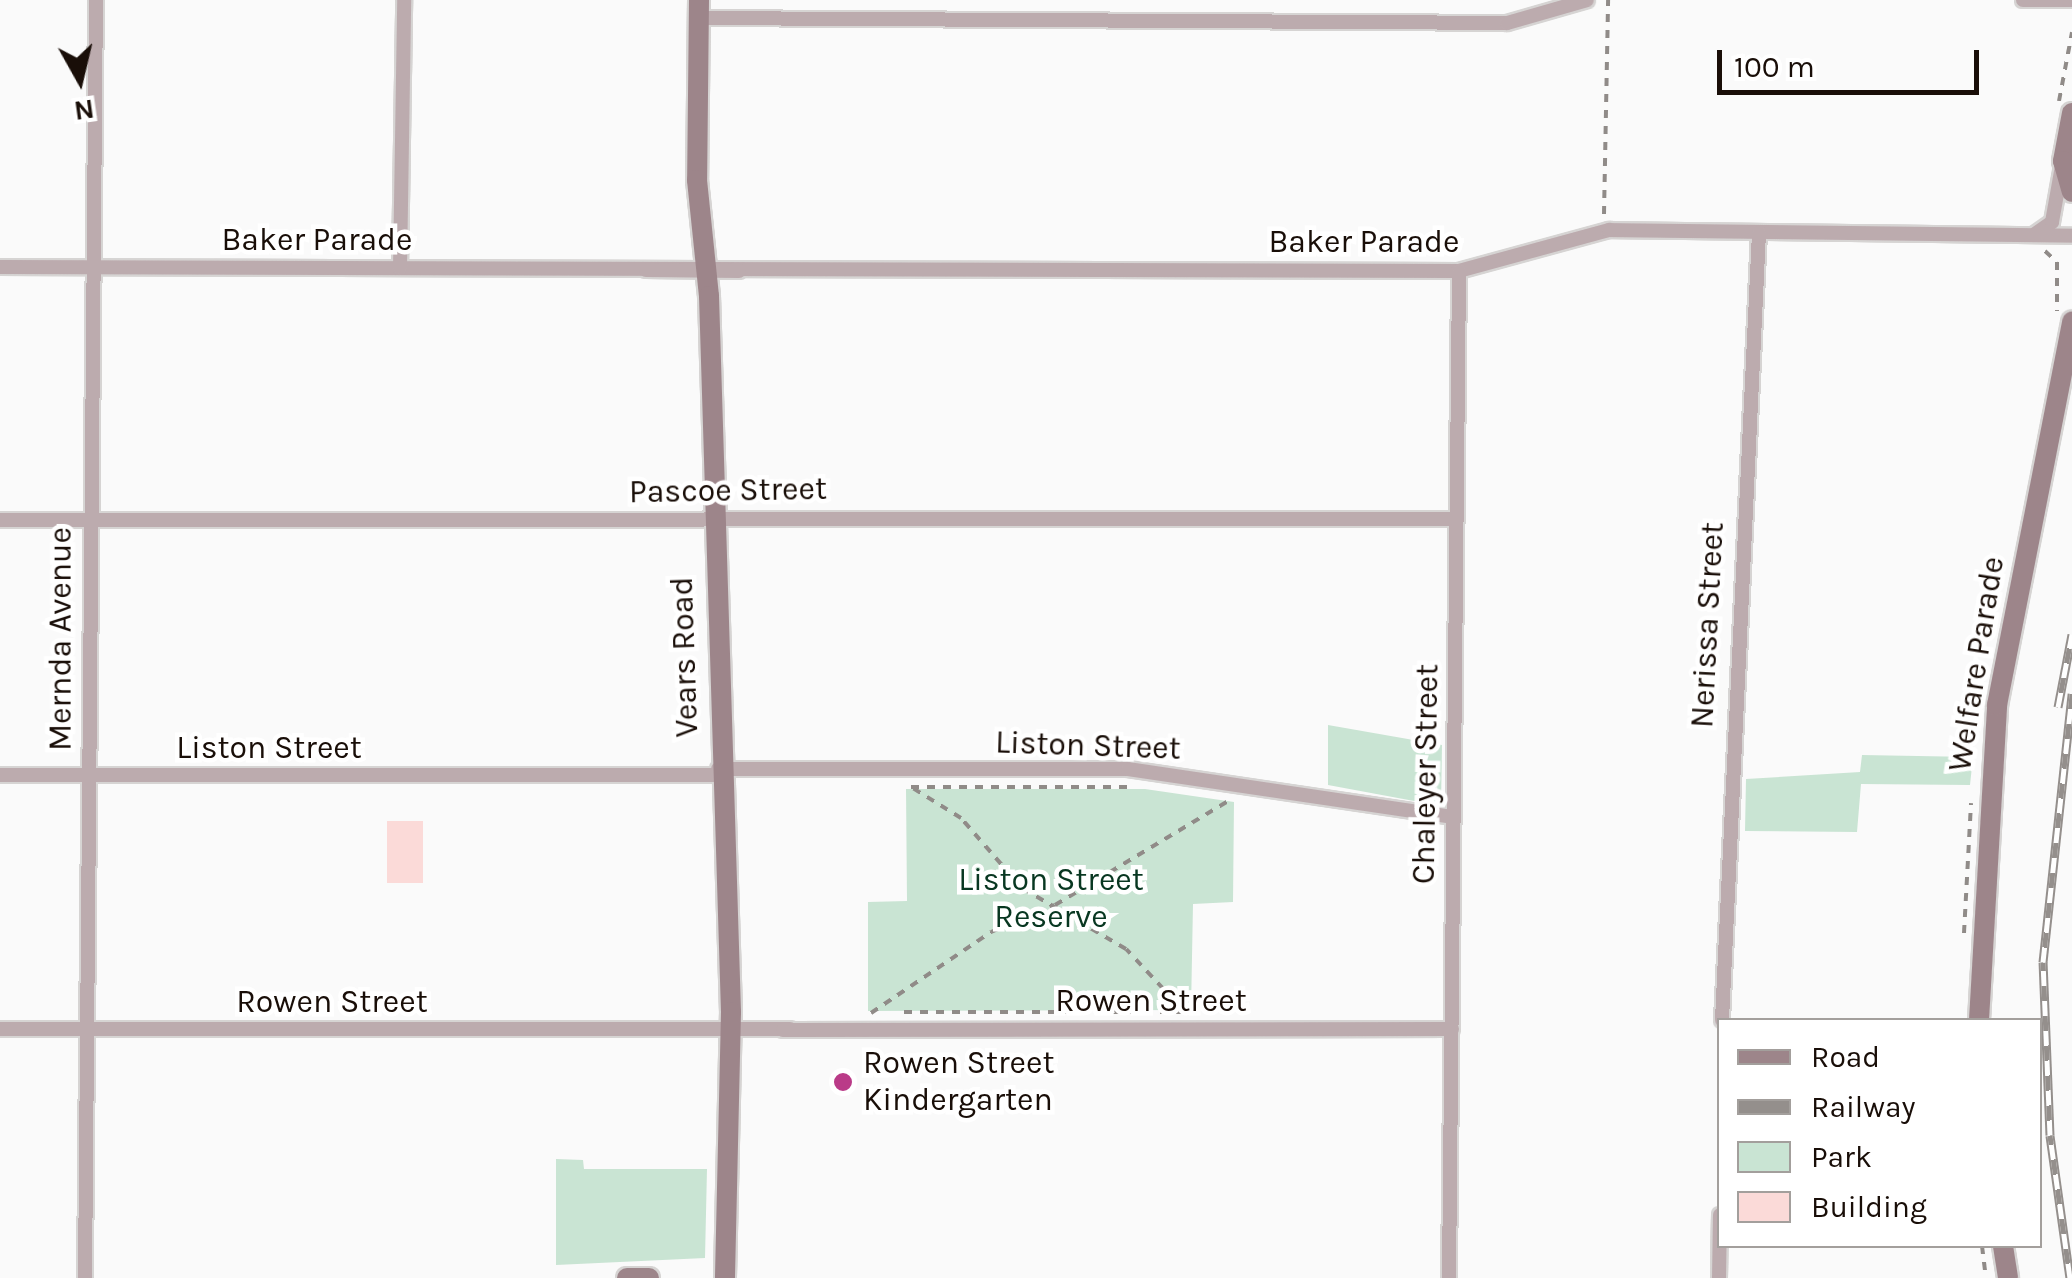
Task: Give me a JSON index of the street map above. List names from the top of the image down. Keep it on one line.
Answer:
{"streets":{"street":["Baker Parade","Pascoe Street","Nerissa Street","Mernda Avenue","Vears Road","Welfare Parade","Liston Street","Chaleyer Street","Rowen Street"]},"crossings":[["Baker Parade","Nerissa Street"],["Baker Parade","Mernda Avenue"],["Baker Parade","Vears Road"],["Baker Parade","Chaleyer Street"],["Pascoe Street","Mernda Avenue"],["Pascoe Street","Vears Road"],["Pascoe Street","Chaleyer Street"],["Mernda Avenue","Liston Street"],["Mernda Avenue","Rowen Street"],["Vears Road","Liston Street"],["Vears Road","Rowen Street"],["Liston Street","Chaleyer Street"],["Chaleyer Street","Rowen Street"]],"parks":["Liston Street Reserve"],"places":["Rowen Street Kindergarten"],"legend":["Road","Railway","Park","Building"],"scale_bar":"100 m","north":"bottom"}
